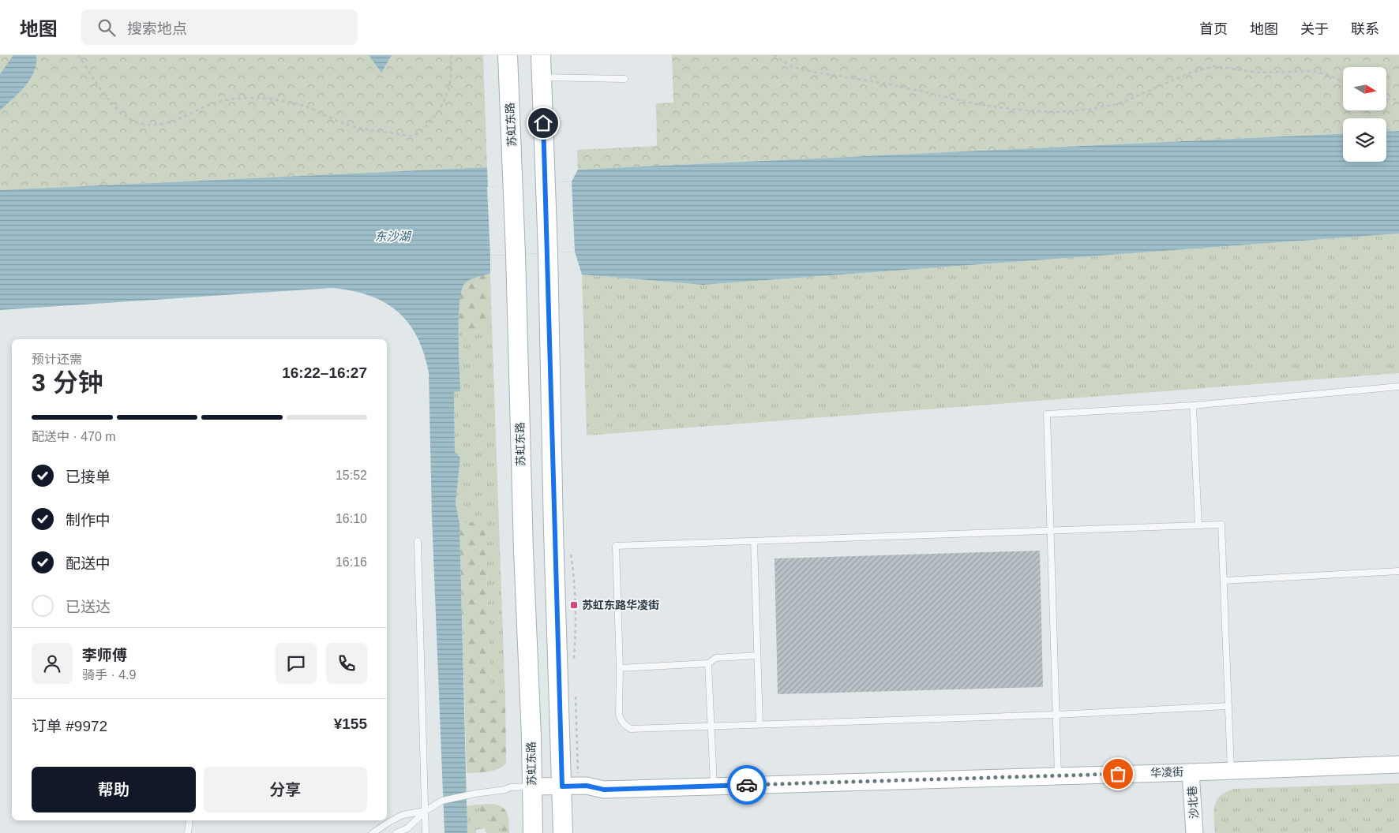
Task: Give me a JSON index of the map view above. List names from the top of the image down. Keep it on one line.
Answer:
{"streets":{"main road":["苏虹东路"],"street":["华凌街","沙北巷"]},"crossings":[["苏虹东路","华凌街"],["华凌街","沙北巷"]],"water":["东沙湖"],"places":{"transit":["苏虹东路华凌街"]},"north":"right","page":{"header":"地图","search":"搜索地点","nav":["首页","地图","关于","联系"],"heading":["3 分钟","预计还需","16:22–16:27"],"panel":["李师傅","骑手 · 4.9","订单 #9972","¥155"],"bar":"配送中 · 470 m","list":[["已接单","15:52"],["制作中","16:10"],["配送中","16:16"],"已送达"],"buttons":["帮助","分享"]}}
